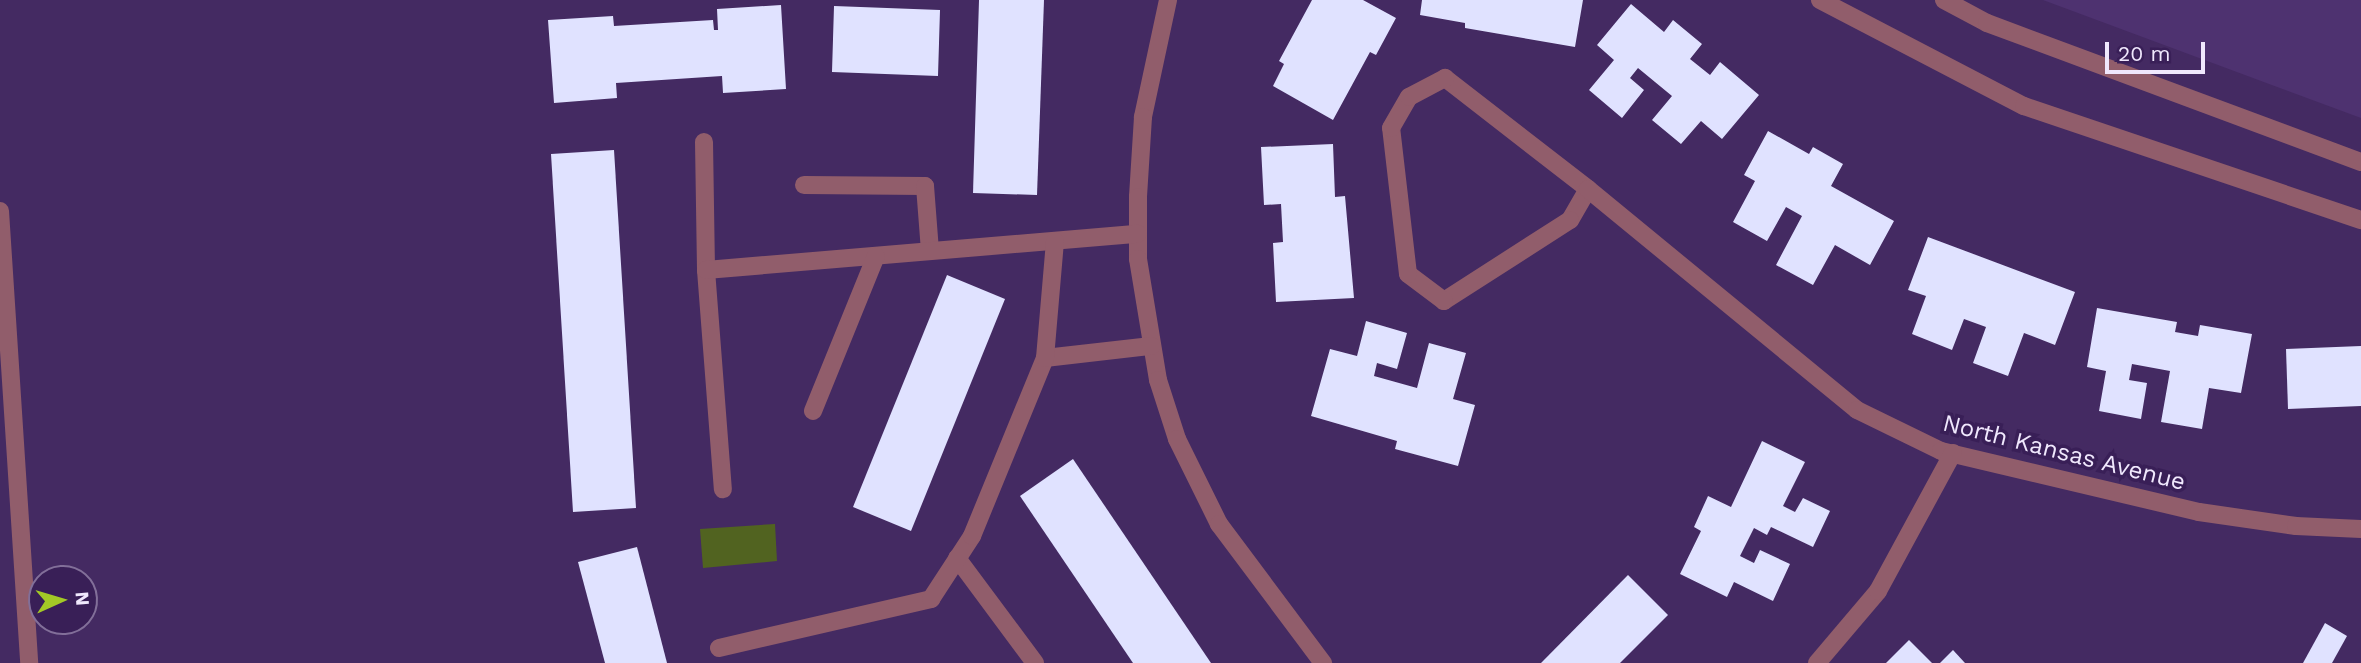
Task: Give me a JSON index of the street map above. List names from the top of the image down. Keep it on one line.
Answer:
{"streets":{"street":["North Kansas Avenue"]},"scale_bar":"20 m","north":"right"}
